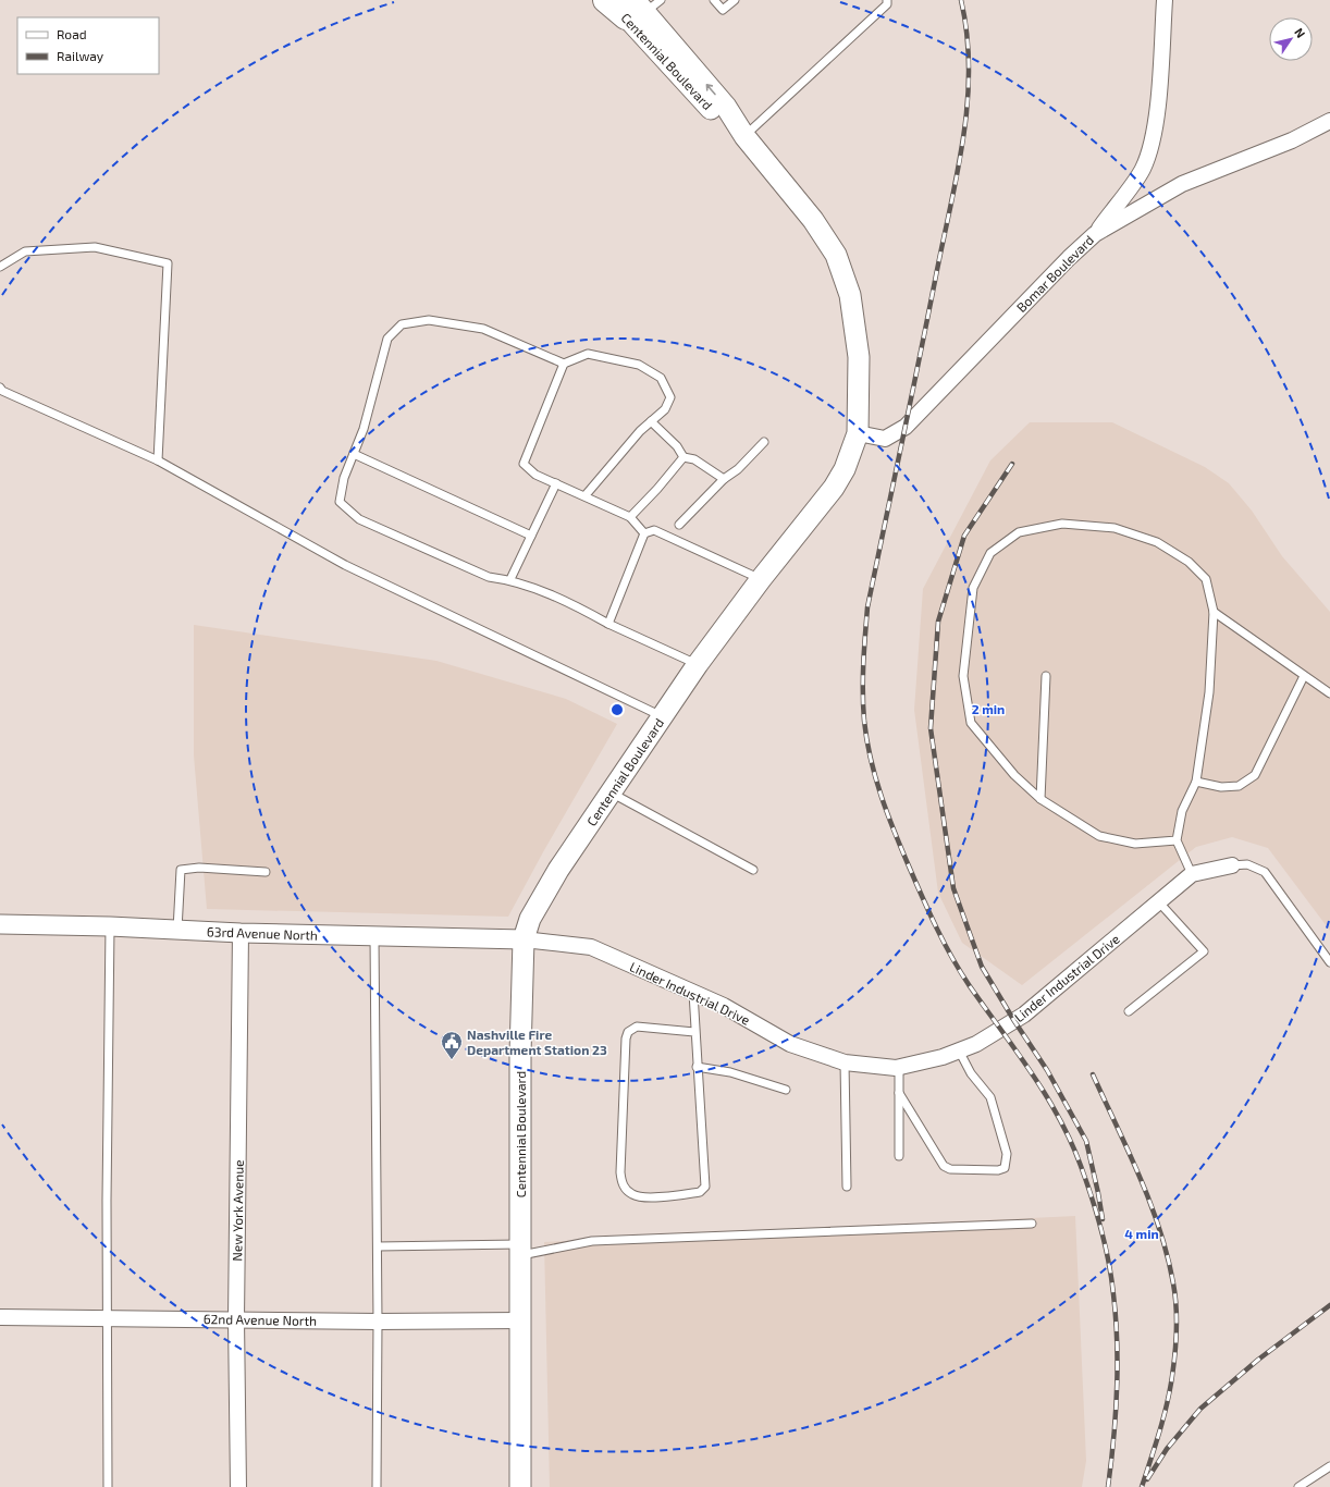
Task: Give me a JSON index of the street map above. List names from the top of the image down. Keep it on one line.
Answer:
{"streets":{"main road":["Centennial Boulevard"],"street":["Bomar Boulevard","63rd Avenue North","Linder Industrial Drive","New York Avenue","62nd Avenue North"]},"crossings":[["Centennial Boulevard","Bomar Boulevard"],["Centennial Boulevard","63rd Avenue North"],["Centennial Boulevard","Linder Industrial Drive"],["Centennial Boulevard","62nd Avenue North"],["63rd Avenue North","Linder Industrial Drive"],["63rd Avenue North","New York Avenue"],["New York Avenue","62nd Avenue North"]],"places":{"public building":["Nashville Fire Department Station 23"]},"legend":["Road","Railway"],"north":"top right","rings":["2 min","4 min"]}
